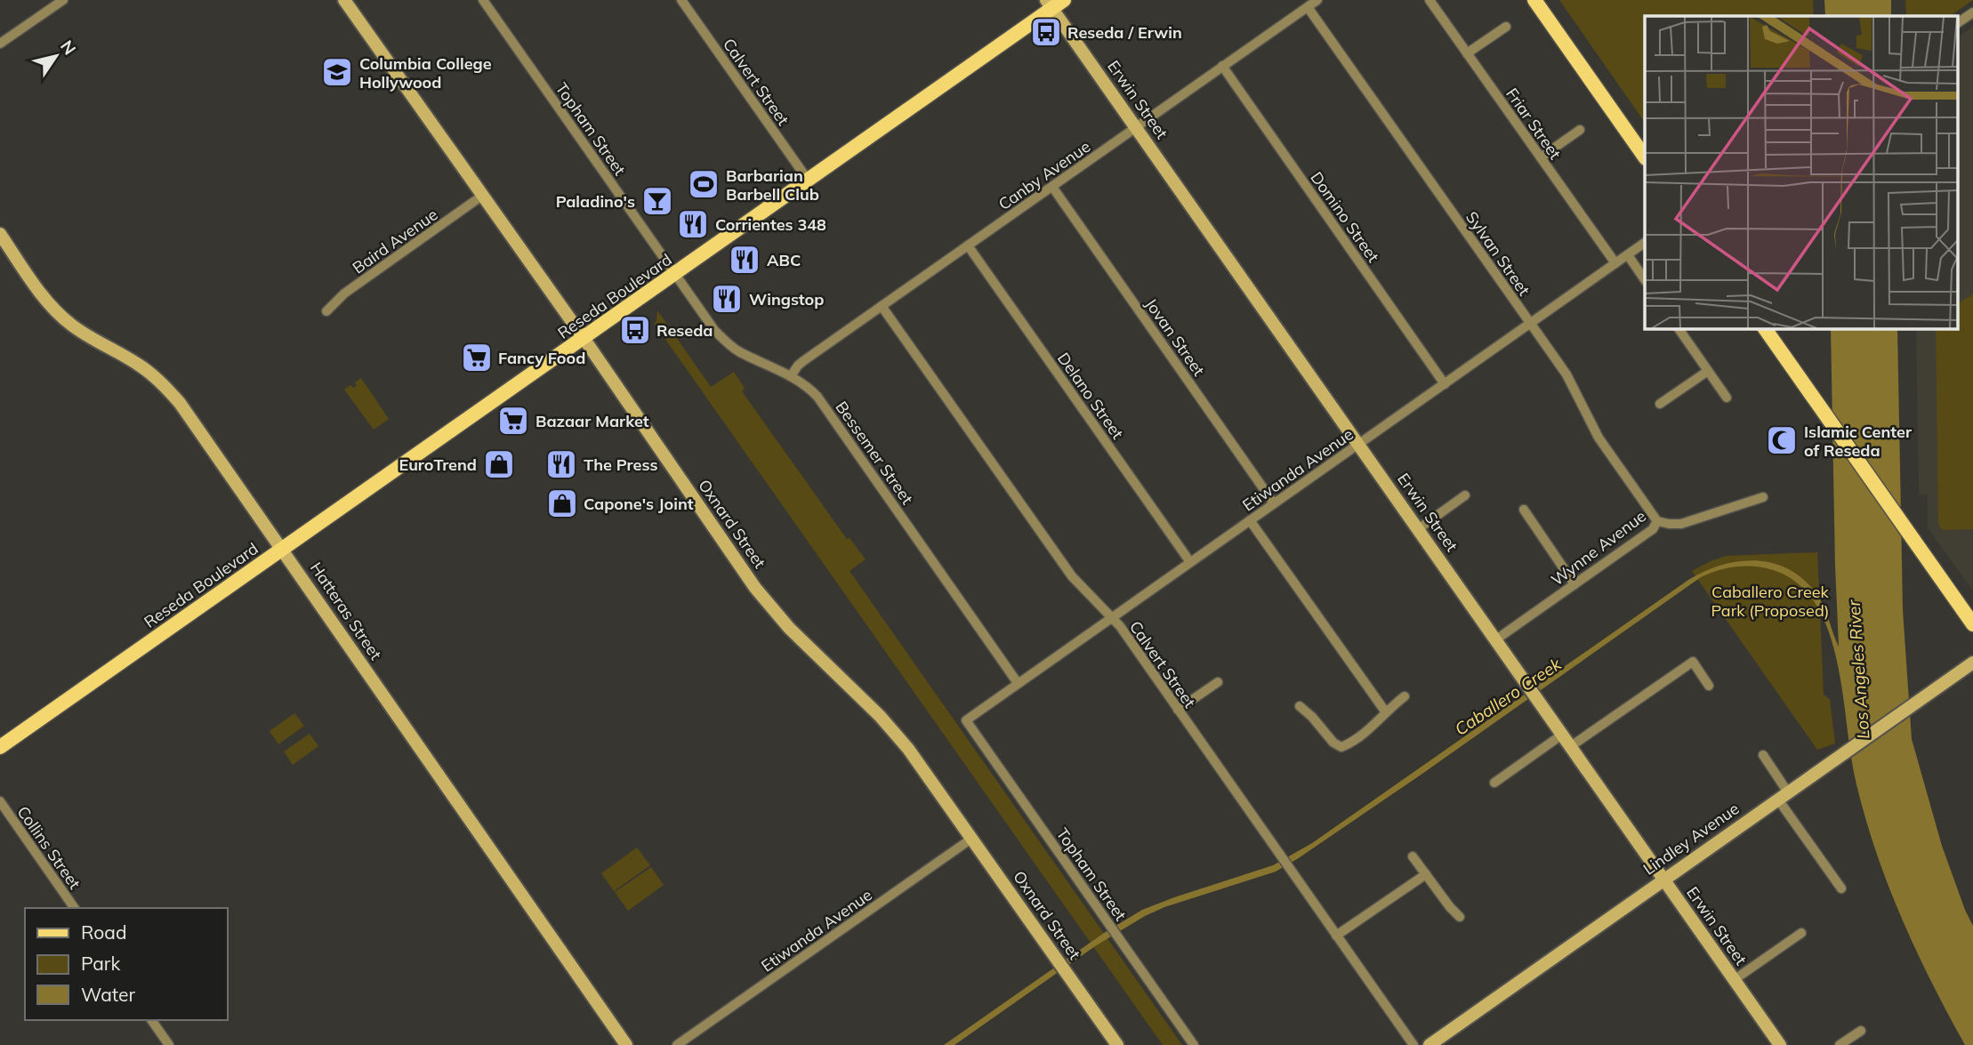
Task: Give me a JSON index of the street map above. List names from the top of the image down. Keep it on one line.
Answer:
{"streets":{"main road":["Reseda Boulevard"],"street":["Calvert Street","Erwin Street","Friar Street","Topham Street","Canby Avenue","Domino Street","Baird Avenue","Sylvan Street","Jovan Street","Delano Street","Bessemer Street","Etiwanda Avenue","Oxnard Street","Wynne Avenue","Hatteras Street","Lindley Avenue","Collins Street"]},"crossings":[["Calvert Street","Canby Avenue"],["Calvert Street","Reseda Boulevard"],["Calvert Street","Etiwanda Avenue"],["Erwin Street","Canby Avenue"],["Erwin Street","Reseda Boulevard"],["Erwin Street","Etiwanda Avenue"],["Erwin Street","Wynne Avenue"],["Erwin Street","Lindley Avenue"],["Friar Street","Etiwanda Avenue"],["Topham Street","Reseda Boulevard"],["Topham Street","Bessemer Street"],["Topham Street","Etiwanda Avenue"],["Canby Avenue","Domino Street"],["Canby Avenue","Sylvan Street"],["Canby Avenue","Jovan Street"],["Canby Avenue","Delano Street"],["Canby Avenue","Bessemer Street"],["Domino Street","Etiwanda Avenue"],["Baird Avenue","Oxnard Street"],["Sylvan Street","Etiwanda Avenue"],["Sylvan Street","Wynne Avenue"],["Reseda Boulevard","Bessemer Street"],["Reseda Boulevard","Oxnard Street"],["Reseda Boulevard","Hatteras Street"],["Jovan Street","Etiwanda Avenue"],["Delano Street","Etiwanda Avenue"],["Bessemer Street","Etiwanda Avenue"],["Etiwanda Avenue","Oxnard Street"]],"water":["Los Angeles River","Caballero Creek"],"parks":["Caballero Creek Park (Proposed)"],"places":{"bus stop":["Reseda / Erwin","Reseda"],"school or university":["Columbia College Hollywood"],"sports":["Barbarian Barbell Club"],"bar":["Paladino's"],"restaurant":["Corrientes 348","ABC","Wingstop","The Press"],"supermarket":["Fancy Food","Bazaar Market"],"mosque":["Islamic Center of Reseda"],"shop":["EuroTrend","Capone's Joint"]},"legend":["Road","Park","Water"],"north":"top right"}
